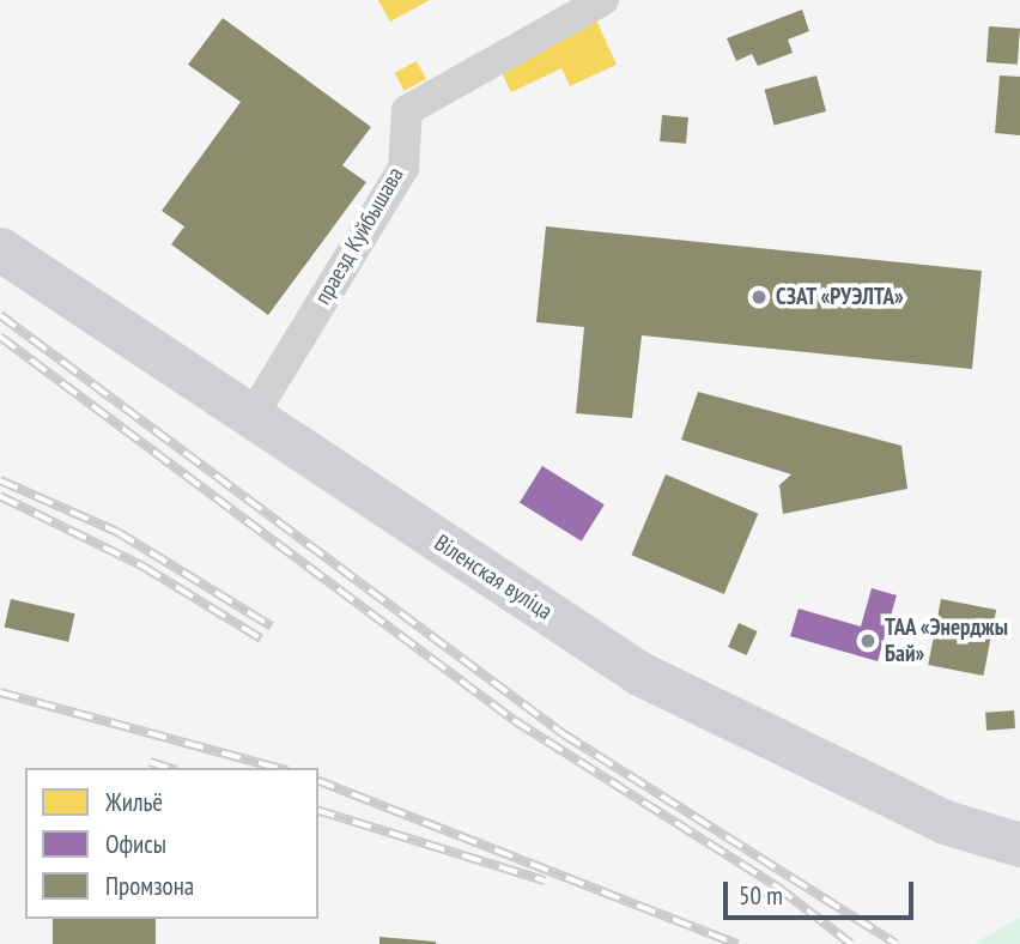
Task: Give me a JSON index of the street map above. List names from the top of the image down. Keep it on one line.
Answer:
{"streets":{"main road":["Віленская вуліца"],"street":["праезд Куйбышава"]},"crossings":[["праезд Куйбышава","Віленская вуліца"]],"places":["СЗАТ «РУЭЛТА»","ТАА «Энерджы Бай»"],"legend":["Жильё","Офисы","Промзона"],"scale_bar":"50 m"}
